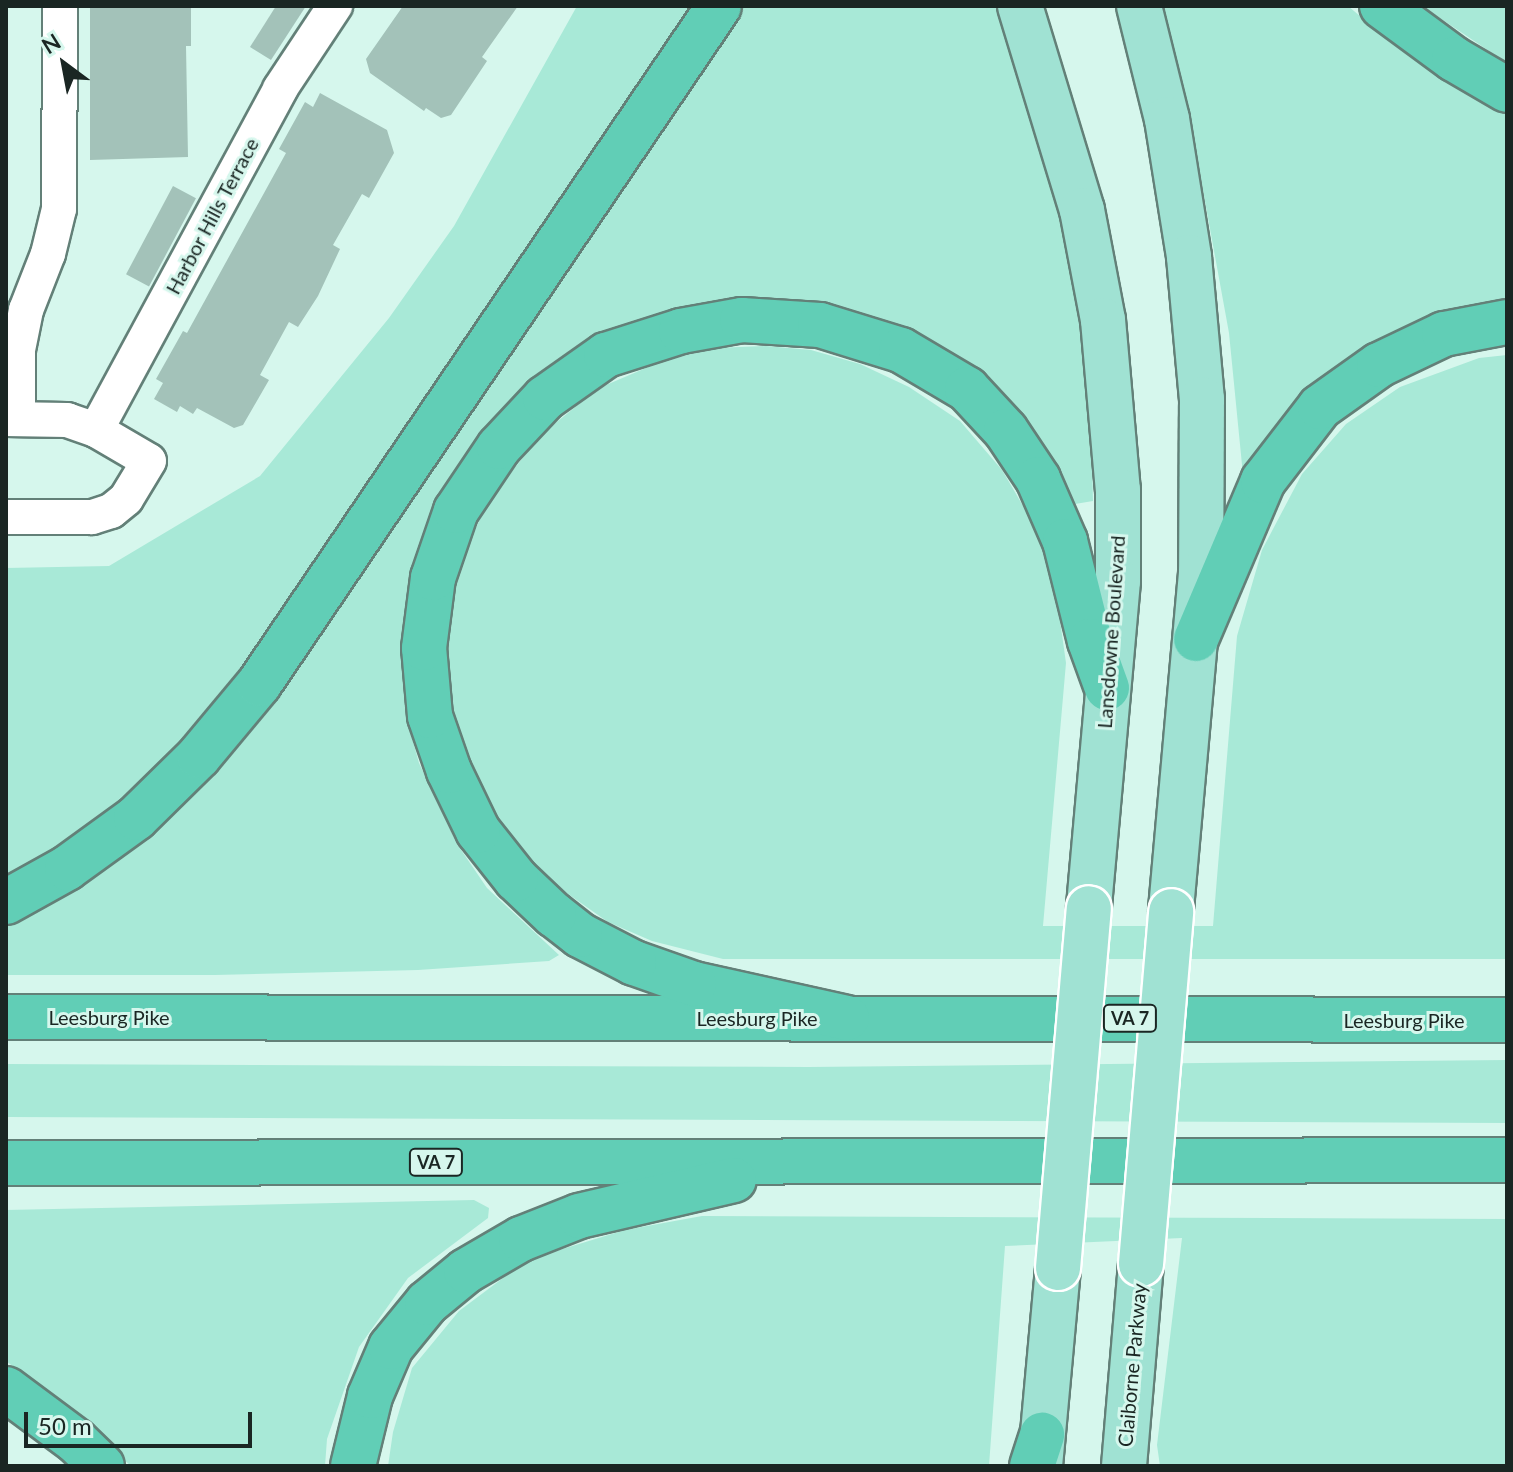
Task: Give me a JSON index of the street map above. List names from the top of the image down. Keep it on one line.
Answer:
{"streets":{"highway":["Leesburg Pike","VA 7"],"main road":["Lansdowne Boulevard","Claiborne Parkway"],"street":["Harbor Hills Terrace"]},"scale_bar":"50 m","north":"top left"}
